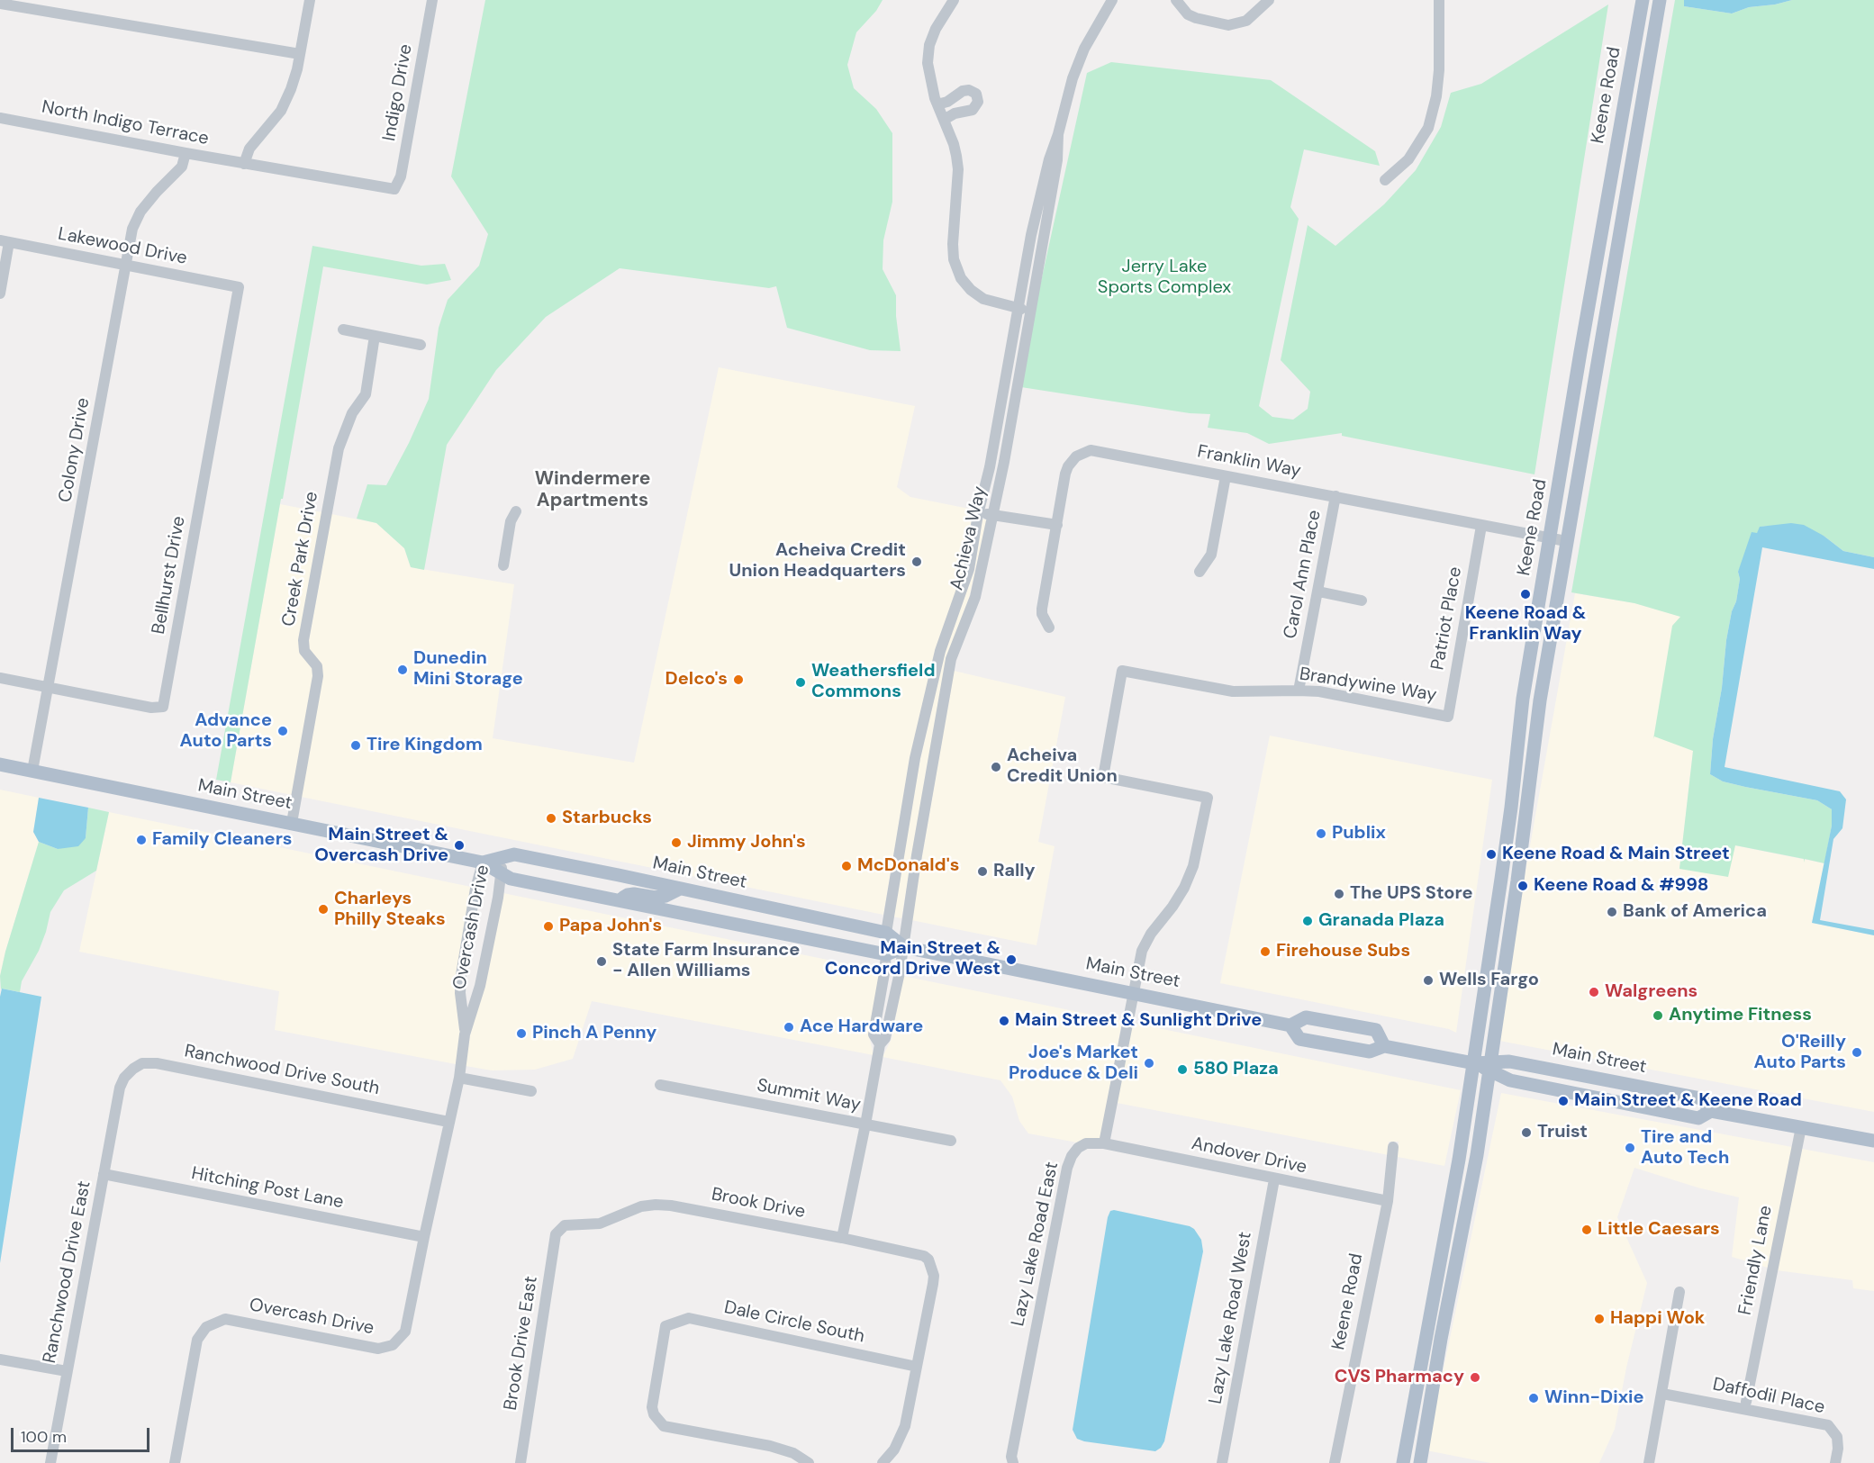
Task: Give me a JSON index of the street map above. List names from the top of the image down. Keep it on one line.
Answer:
{"streets":{"main road":["Keene Road","Main Street"],"street":["Indigo Drive","North Indigo Terrace","Lakewood Drive","Colony Drive","Franklin Way","Achieva Way","Creek Park Drive","Carol Ann Place","Bellhurst Drive","Patriot Place","Brandywine Way","Overcash Drive","Ranchwood Drive South","Summit Way","Andover Drive","Hitching Post Lane","Brook Drive","Lazy Lake Road East","Friendly Lane","Ranchwood Drive East","Lazy Lake Road West","Dale Circle South","Brook Drive East","Daffodil Place"]},"crossings":[["Indigo Drive","North Indigo Terrace"],["Keene Road","Franklin Way"],["Keene Road","Main Street"],["Keene Road","Andover Drive"],["North Indigo Terrace","Colony Drive"],["Lakewood Drive","Colony Drive"],["Lakewood Drive","Bellhurst Drive"],["Colony Drive","Bellhurst Drive"],["Colony Drive","Main Street"],["Franklin Way","Carol Ann Place"],["Franklin Way","Patriot Place"],["Achieva Way","Main Street"],["Creek Park Drive","Main Street"],["Carol Ann Place","Brandywine Way"],["Patriot Place","Brandywine Way"],["Brandywine Way","Main Street"],["Main Street","Overcash Drive"],["Main Street","Friendly Lane"],["Overcash Drive","Ranchwood Drive South"],["Overcash Drive","Hitching Post Lane"],["Ranchwood Drive South","Ranchwood Drive East"],["Andover Drive","Lazy Lake Road East"],["Andover Drive","Lazy Lake Road West"],["Hitching Post Lane","Ranchwood Drive East"],["Brook Drive","Dale Circle South"],["Brook Drive","Brook Drive East"]],"districts":["Windermere Apartments"],"parks":["Jerry Lake Sports Complex"],"places":["Acheiva Credit Union Headquarters","Keene Road & Franklin Way","Dunedin Mini Storage","Delco's","Weathersfield Commons","Advance Auto Parts","Tire Kingdom","Acheiva Credit Union","Starbucks","Publix","Family Cleaners","Jimmy John's","Main Street & Overcash Drive","Keene Road & Main Street","McDonald's","Rally","Keene Road & #998","The UPS Store","Charleys Philly Steaks","Bank of America","Granada Plaza","Papa John's","Firehouse Subs","Main Street & Concord Drive West","State Farm Insurance - Allen Williams","Wells Fargo","Walgreens","Anytime Fitness","Main Street & Sunlight Drive","Ace Hardware","Pinch A Penny","O'Reilly Auto Parts","Joe's Market Produce & Deli","580 Plaza","Main Street & Keene Road","Truist","Tire and Auto Tech","Little Caesars","Happi Wok","CVS Pharmacy","Winn-Dixie"],"scale_bar":"100 m"}
